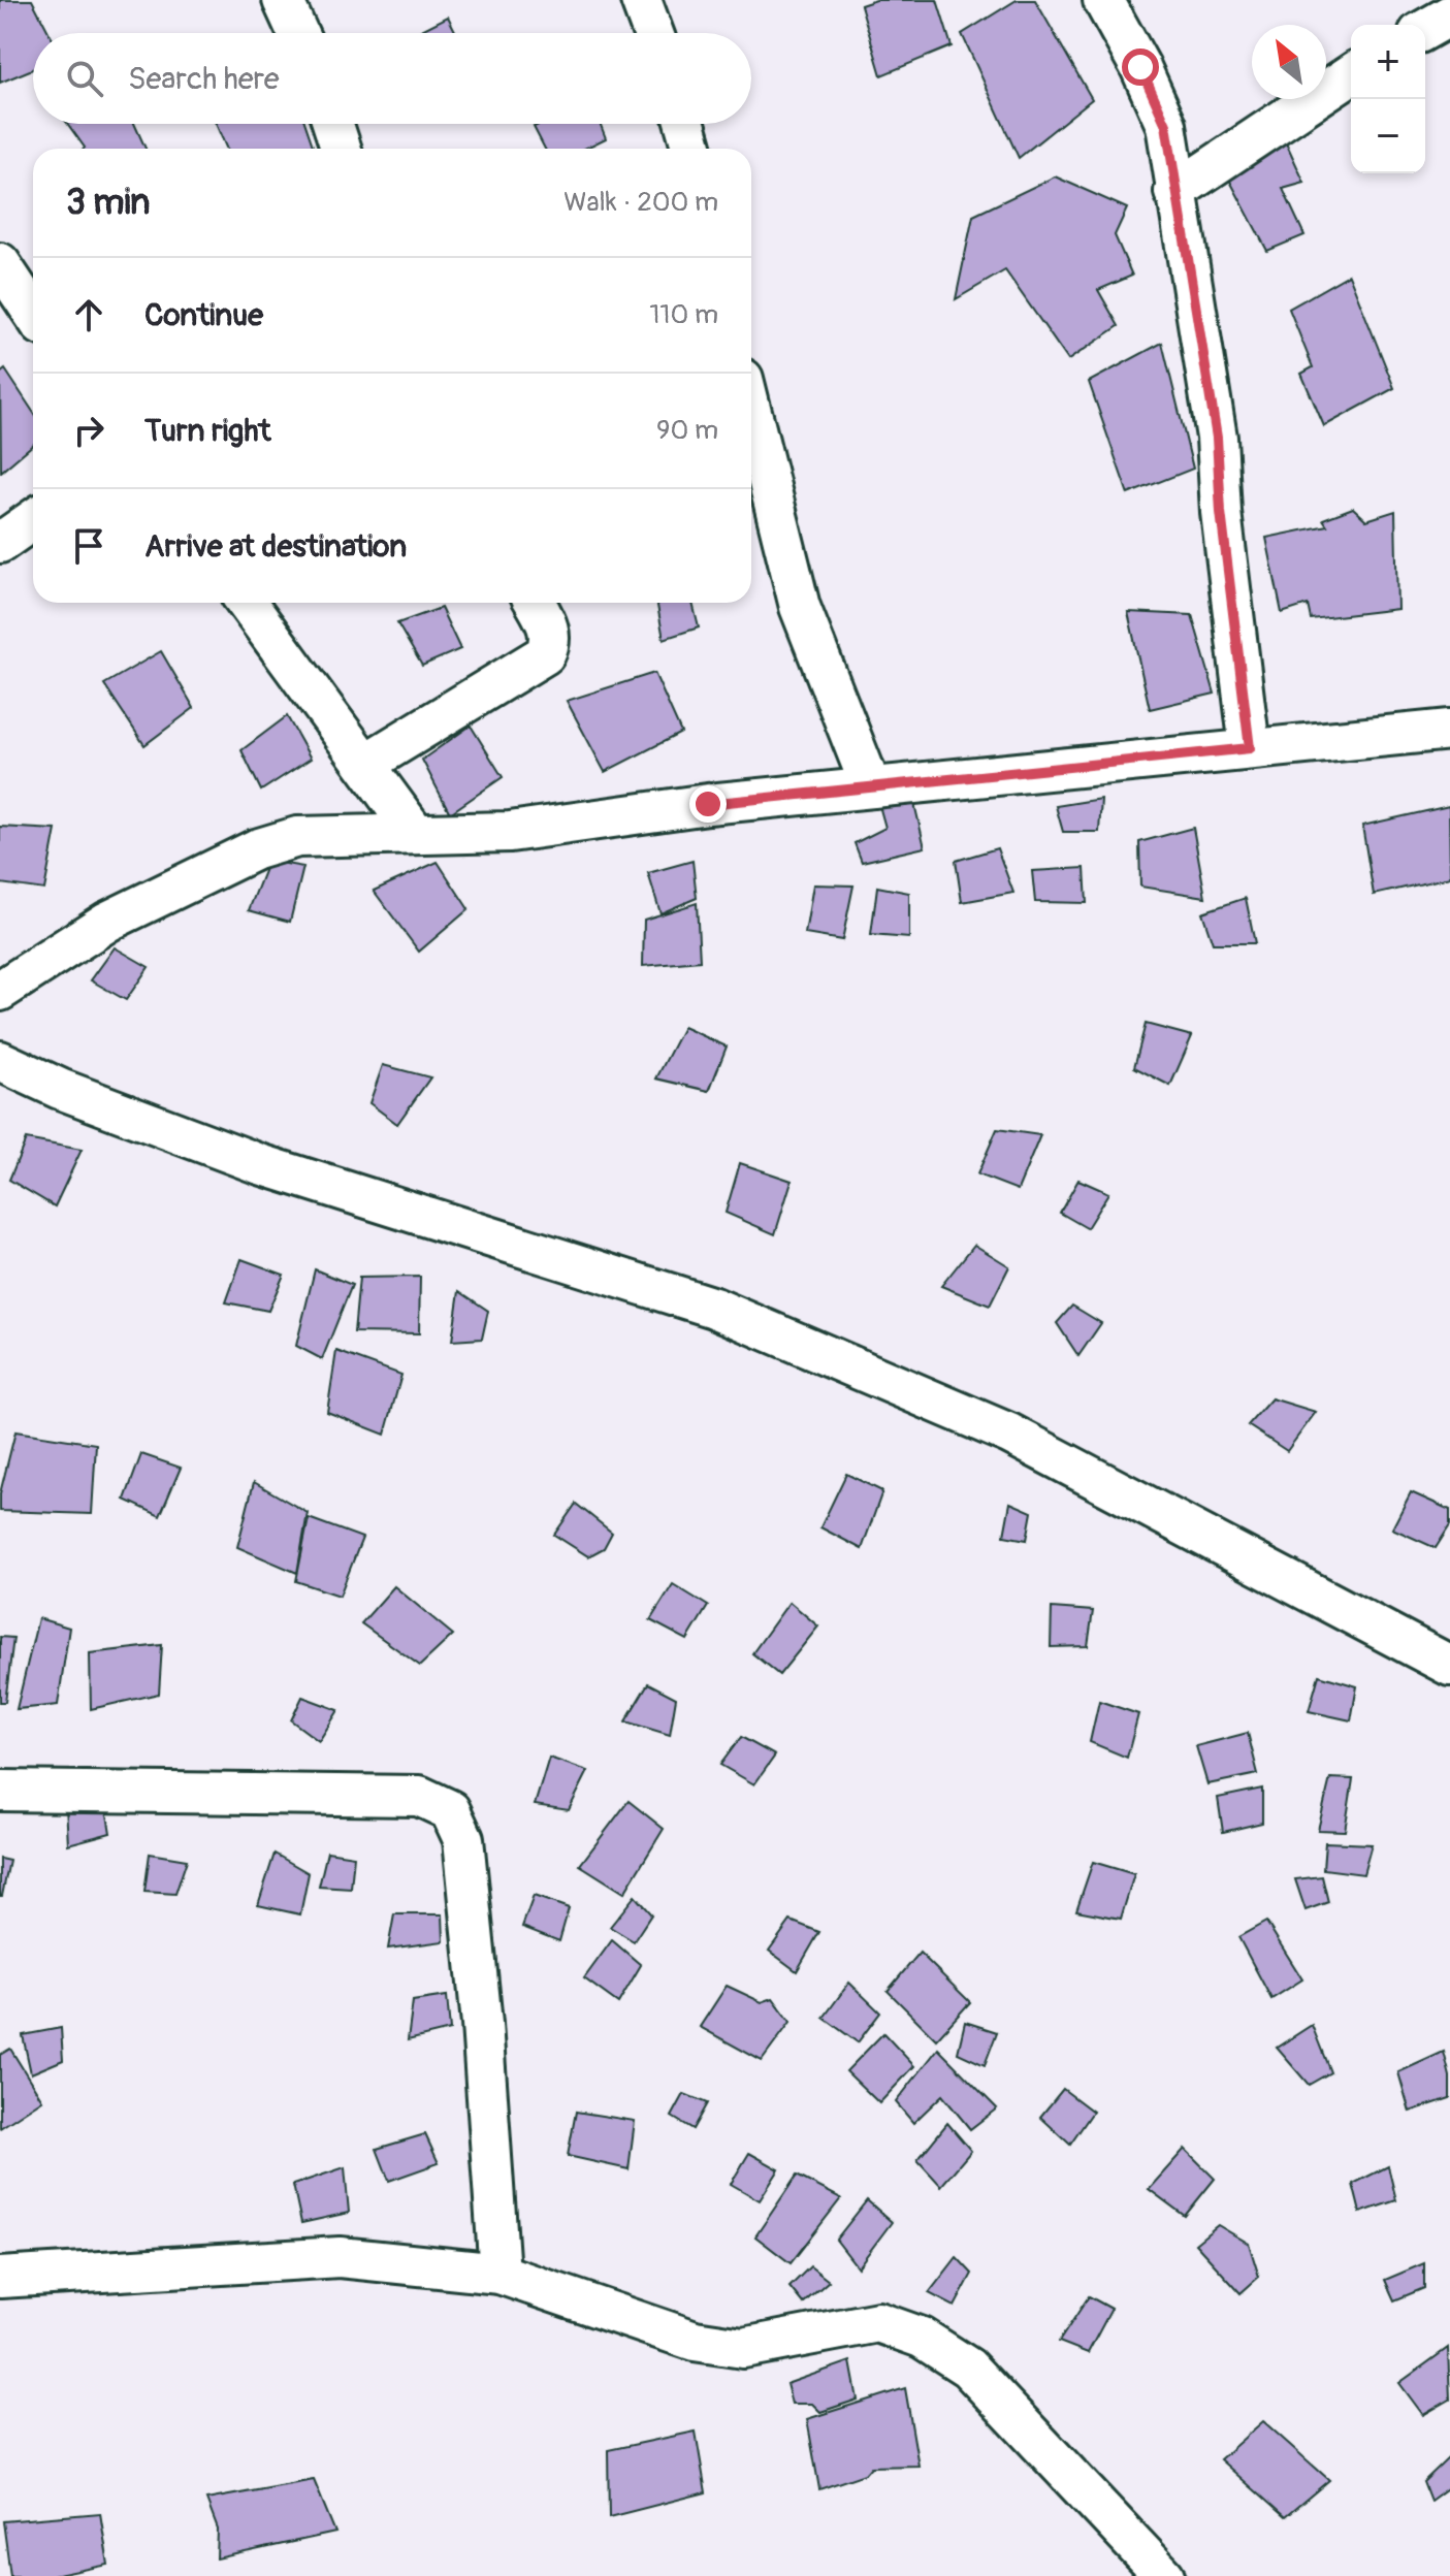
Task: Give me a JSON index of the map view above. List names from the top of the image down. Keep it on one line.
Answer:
{"north":"top left","page":{"map_buttons":["+","−"],"search":"Search here","heading":["3 min","Walk · 200 m"],"list":[["Continue","110 m"],["Turn right","90 m"],"Arrive at destination"]}}
